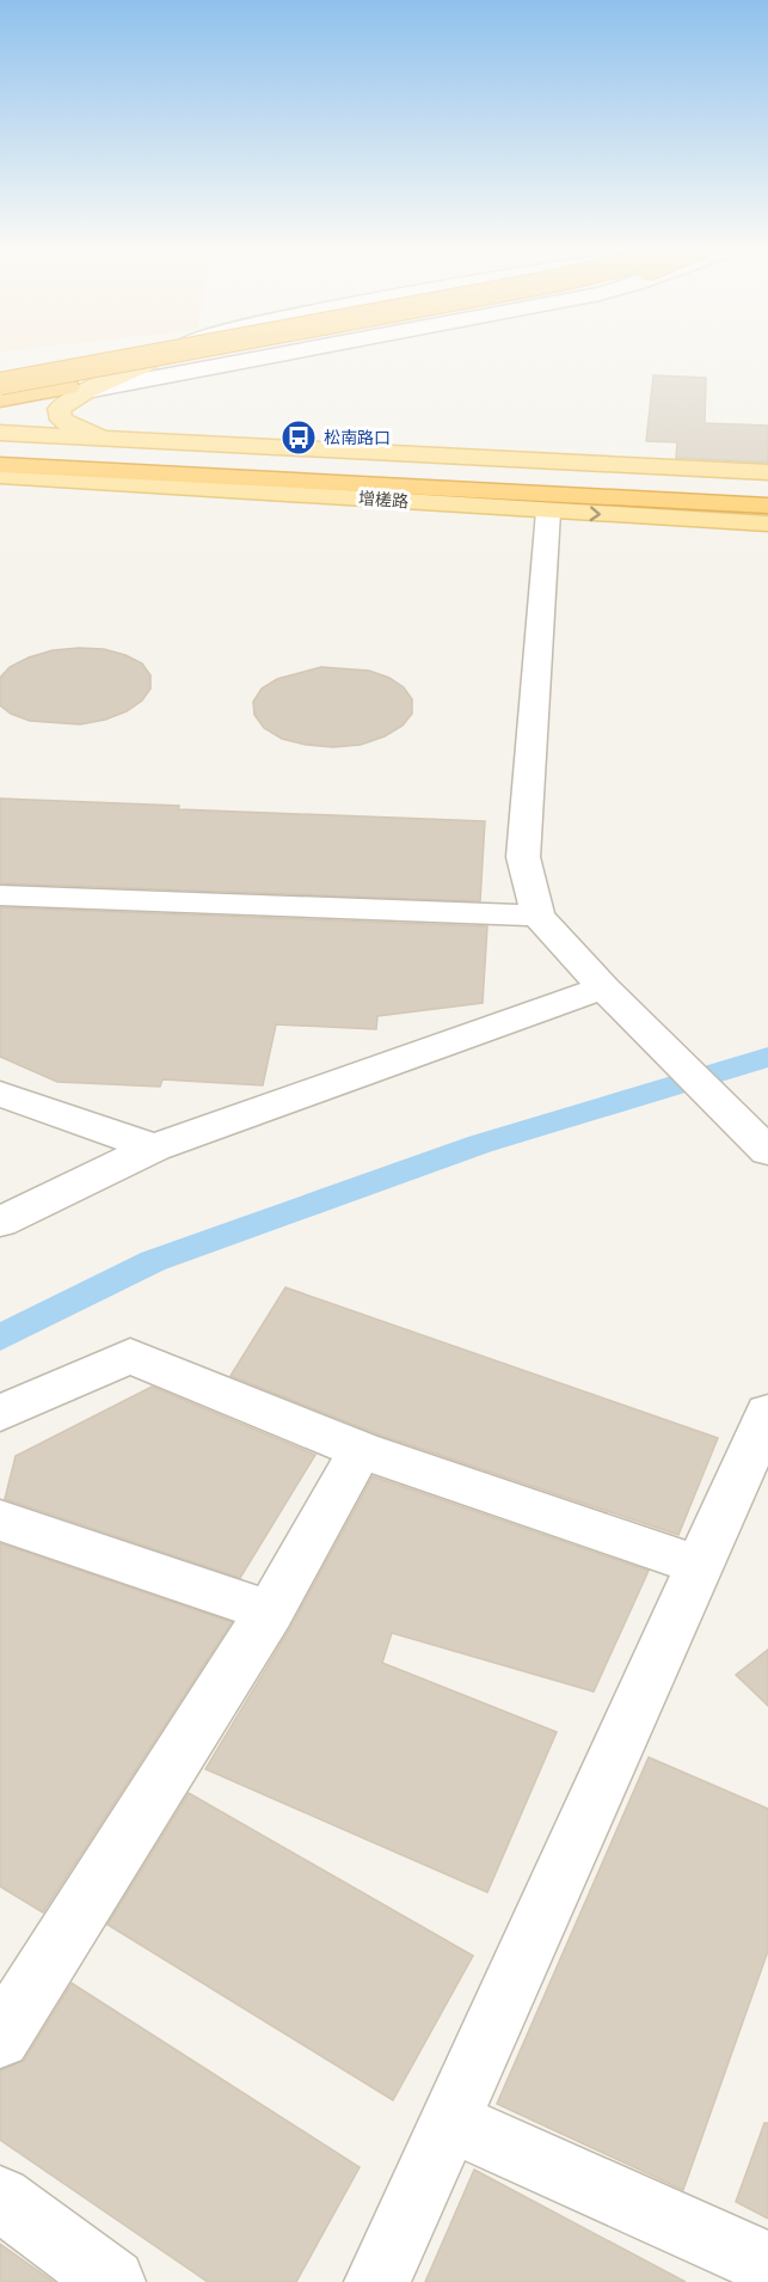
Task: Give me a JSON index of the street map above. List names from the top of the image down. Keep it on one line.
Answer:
{"streets":{"highway":["增槎路"]},"places":{"bus stop":["松南路口"]}}
